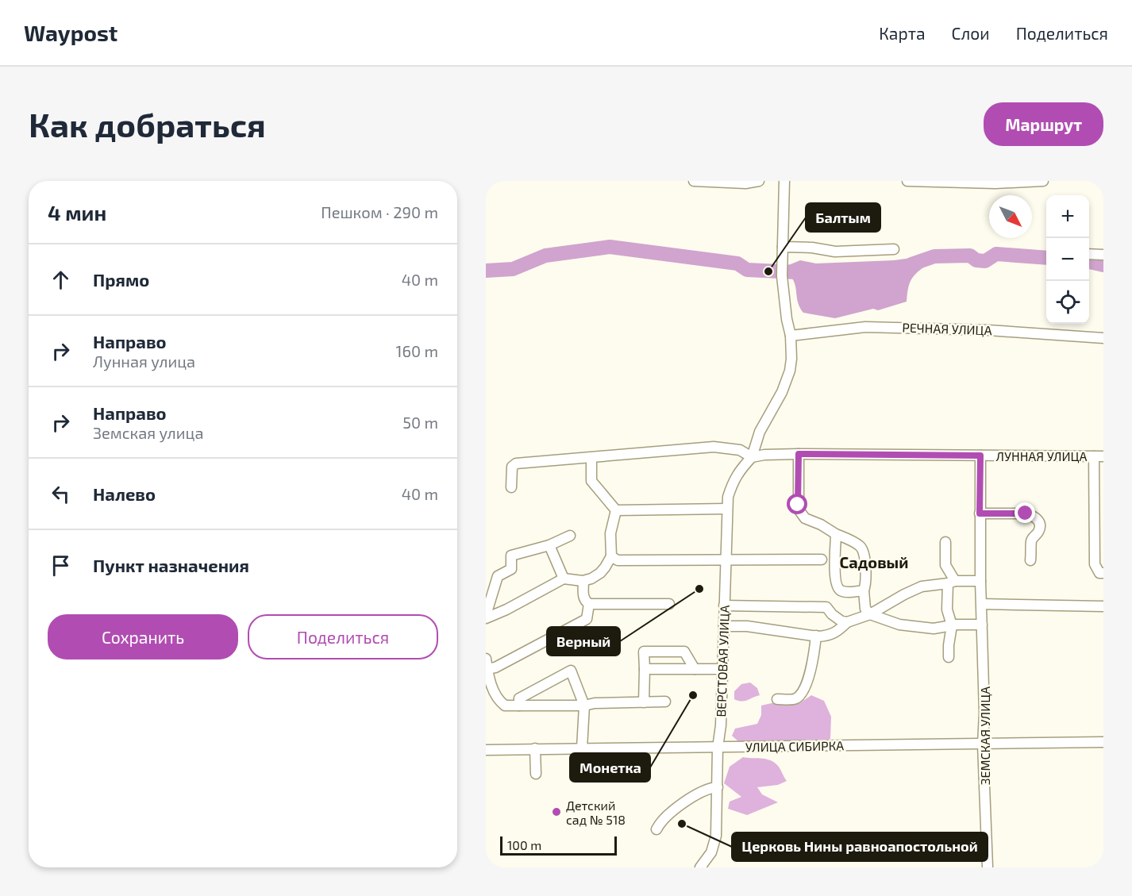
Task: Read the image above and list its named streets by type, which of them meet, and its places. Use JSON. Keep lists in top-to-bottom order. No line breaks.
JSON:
{"streets":{"street":["РЕЧНАЯ УЛИЦА","ЛУННАЯ УЛИЦА","ВЕРСТОВАЯ УЛИЦА","ЗЕМСКАЯ УЛИЦА","УЛИЦА СИБИРКА"]},"crossings":[["ЛУННАЯ УЛИЦА","ВЕРСТОВАЯ УЛИЦА"],["ЛУННАЯ УЛИЦА","ЗЕМСКАЯ УЛИЦА"],["ВЕРСТОВАЯ УЛИЦА","УЛИЦА СИБИРКА"],["ЗЕМСКАЯ УЛИЦА","УЛИЦА СИБИРКА"]],"districts":["Садовый"],"places":["Балтым","Верный","Монетка","Детский сад № 518","Церковь Нины равноапостольной"],"scale_bar":"100 m","north":"bottom right","page":{"header":"Waypost","nav":["Карта","Слои","Поделиться"],"buttons":["Маршрут",["Сохранить","Поделиться"]],"title":"Как добраться","heading":["4 мин","Пешком · 290 m"],"map_buttons":["+","−"],"list":[["Прямо","40 m"],["Направо","Лунная улица","160 m"],["Направо","Земская улица","50 m"],["Налево","40 m"],"Пункт назначения"],"scale":"100 m"}}
